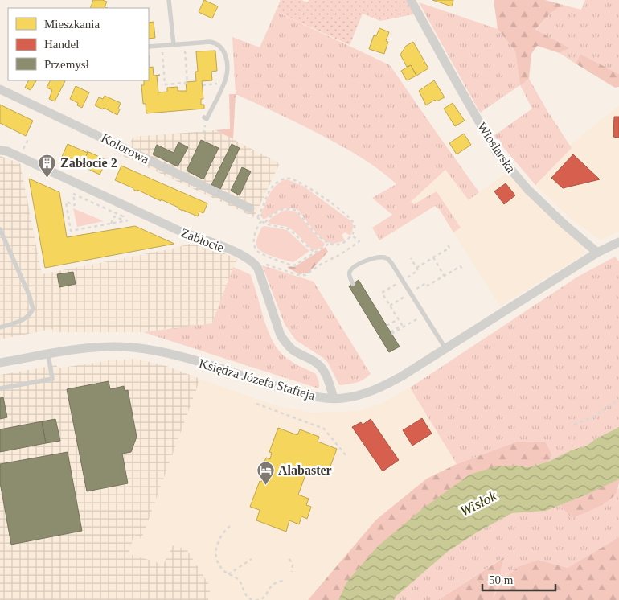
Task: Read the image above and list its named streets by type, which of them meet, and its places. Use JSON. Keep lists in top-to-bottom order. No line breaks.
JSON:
{"streets":{"street":["Wioślarska","Kolorowa","Zabłocie","Księdza Józefa Stafieja"]},"crossings":[["Wioślarska","Księdza Józefa Stafieja"]],"water":["Wisłok"],"places":{"building":["Zabłocie 2"],"hotel":["Alabaster"]},"legend":["Mieszkania","Handel","Przemysł"],"scale_bar":"50 m"}
